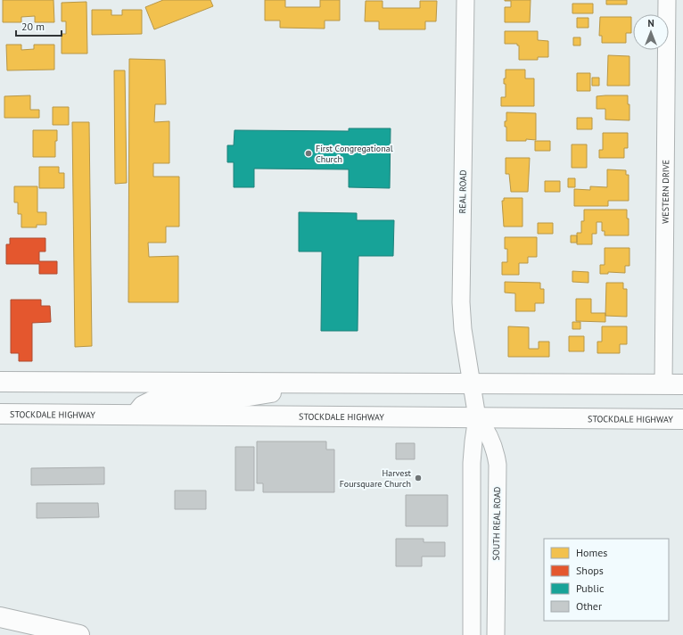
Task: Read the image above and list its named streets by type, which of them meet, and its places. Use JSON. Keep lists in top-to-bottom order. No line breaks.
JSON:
{"streets":{"main road":["STOCKDALE HIGHWAY"],"street":["REAL ROAD","WESTERN DRIVE","SOUTH REAL ROAD"]},"crossings":[["REAL ROAD","SOUTH REAL ROAD"],["STOCKDALE HIGHWAY","SOUTH REAL ROAD"]],"places":["First Congregational Church","Harvest Foursquare Church"],"legend":["Homes","Shops","Public","Other"],"scale_bar":"20 m","north":"top"}
